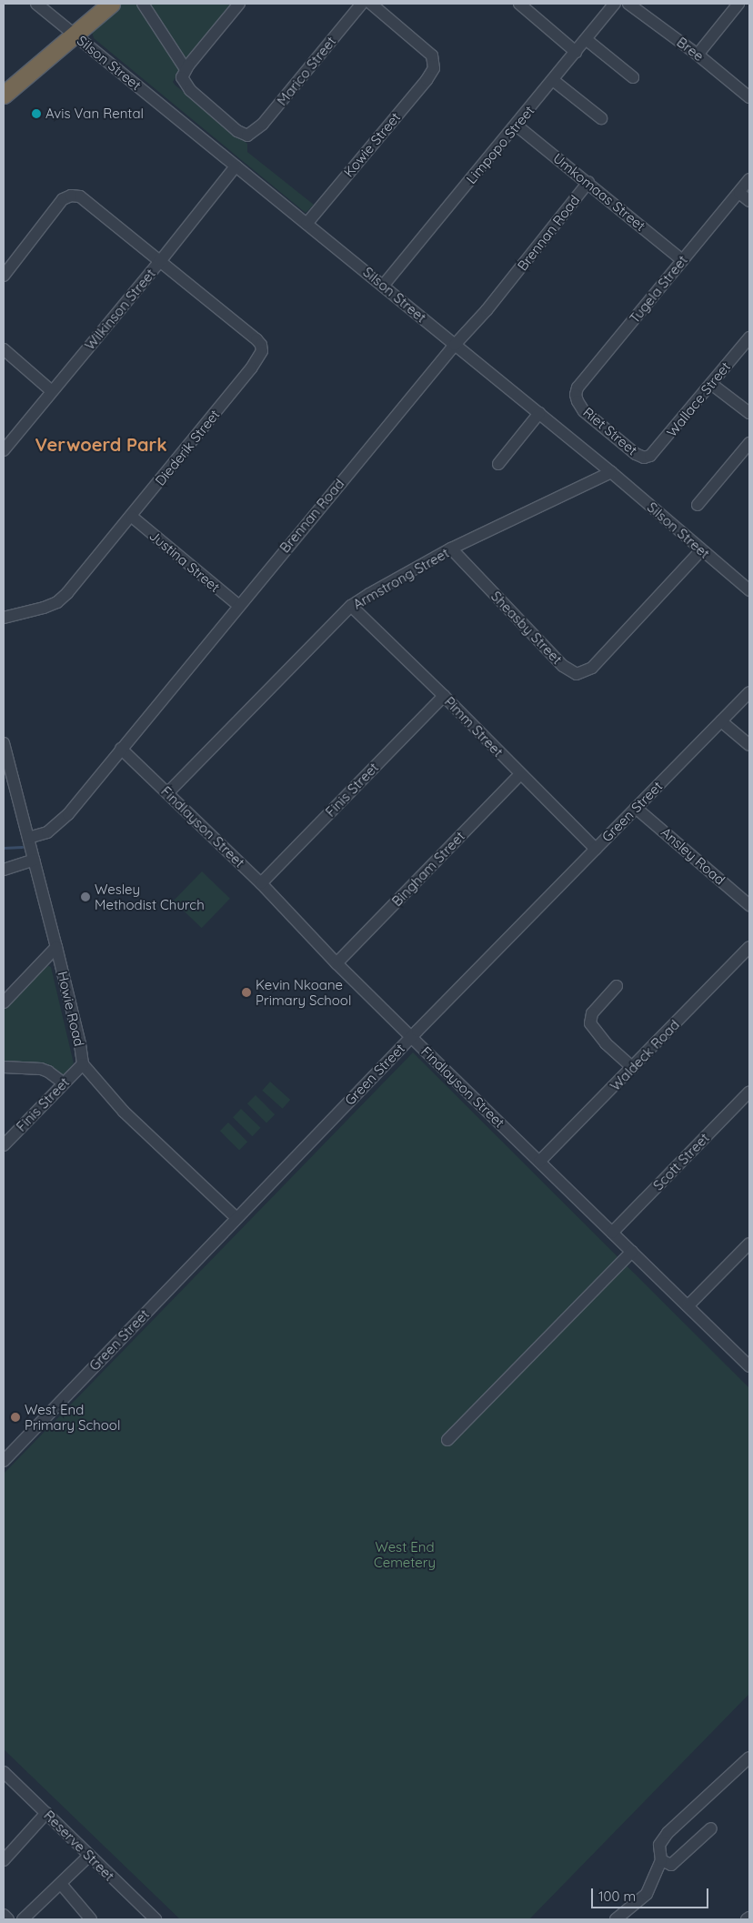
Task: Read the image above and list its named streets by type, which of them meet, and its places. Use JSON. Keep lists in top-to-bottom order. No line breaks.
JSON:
{"streets":{"street":["Bree","Silson Street","Marico Street","Kowie Street","Limpopo Street","Umkomaas Street","Brennan Road","Tugela Street","Wilkinson Street","Wallace Street","Riet Street","Diederik Street","Justina Street","Armstrong Street","Sheasby Street","Pimm Street","Finis Street","Green Street","Findlayson Street","Ansley Road","Bingham Street","Howie Road","Waldeck Road","Scott Street","Reserve Street"]},"crossings":[["Silson Street","Kowie Street"],["Silson Street","Limpopo Street"],["Silson Street","Brennan Road"],["Silson Street","Wilkinson Street"],["Silson Street","Armstrong Street"],["Silson Street","Sheasby Street"],["Limpopo Street","Umkomaas Street"],["Umkomaas Street","Brennan Road"],["Umkomaas Street","Tugela Street"],["Brennan Road","Justina Street"],["Brennan Road","Findlayson Street"],["Brennan Road","Howie Road"],["Tugela Street","Riet Street"],["Wilkinson Street","Diederik Street"],["Wallace Street","Riet Street"],["Diederik Street","Justina Street"],["Armstrong Street","Sheasby Street"],["Armstrong Street","Pimm Street"],["Armstrong Street","Findlayson Street"],["Pimm Street","Finis Street"],["Pimm Street","Green Street"],["Pimm Street","Bingham Street"],["Finis Street","Findlayson Street"],["Finis Street","Howie Road"],["Green Street","Findlayson Street"],["Green Street","Ansley Road"],["Green Street","Howie Road"],["Findlayson Street","Bingham Street"],["Findlayson Street","Waldeck Road"],["Findlayson Street","Scott Street"]],"districts":["Verwoerd Park"],"parks":["West End Cemetery"],"places":["Avis Van Rental","Wesley Methodist Church","Kevin Nkoane Primary School","West End Primary School"],"scale_bar":"100 m"}
